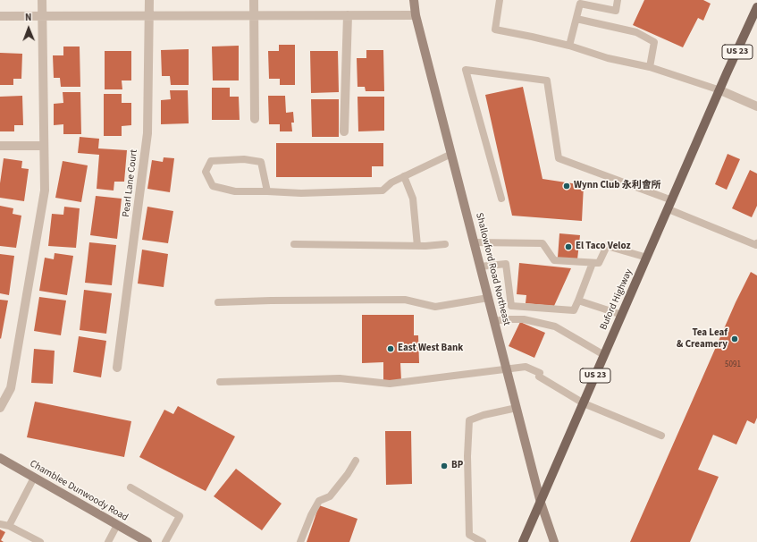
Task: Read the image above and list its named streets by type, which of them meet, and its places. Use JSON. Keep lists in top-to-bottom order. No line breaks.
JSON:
{"streets":{"main road":["US 23","Buford Highway"],"street":["Pearl Lane Court","Shallowford Road Northeast","Chamblee Dunwoody Road"]},"crossings":[["Shallowford Road Northeast","Buford Highway"]],"places":["Wynn Club 永利會所","El Taco Veloz","Tea Leaf & Creamery","East West Bank","BP"],"house_numbers":["5091"],"north":"top"}
